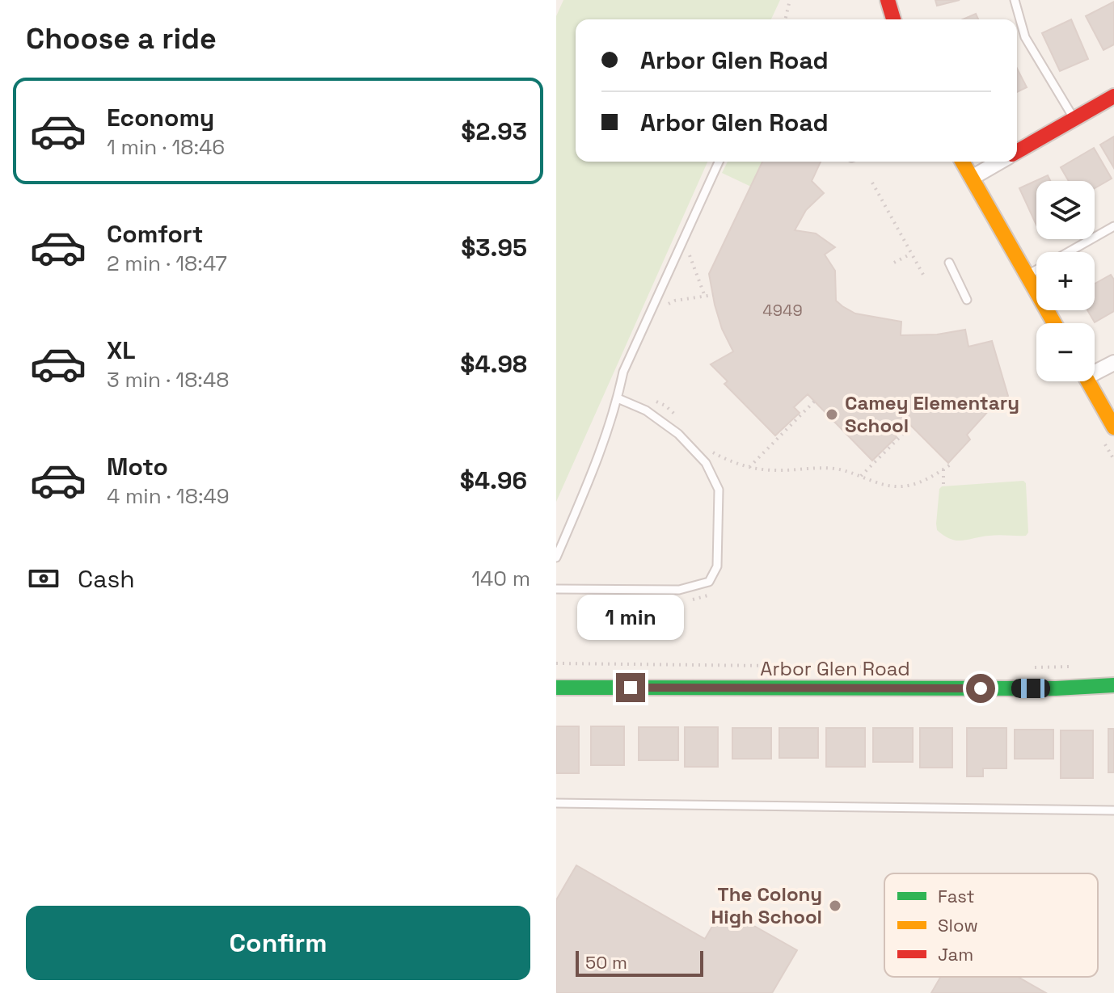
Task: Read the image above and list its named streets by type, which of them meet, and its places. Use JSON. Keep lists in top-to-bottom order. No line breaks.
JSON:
{"streets":{"street":["Arbor Glen Road"]},"places":["Camey Elementary School","The Colony High School"],"house_numbers":["4949"],"legend":["Fast","Slow","Jam"],"scale_bar":"50 m","page":{"heading":"Choose a ride","banner":["Arbor Glen Road","Arbor Glen Road"],"list":[{"name":"Economy","note":"1 min · 18:46","value":"$2.93"},{"name":"Comfort","note":"2 min · 18:47","value":"$3.95"},{"name":"XL","note":"3 min · 18:48","value":"$4.98"},{"name":"Moto","note":"4 min · 18:49","value":"$4.96"}],"map_buttons":["+","−"],"pay":["Cash","140 m"],"bubble":"1 min","buttons":"Confirm","scale":"50 m"}}
